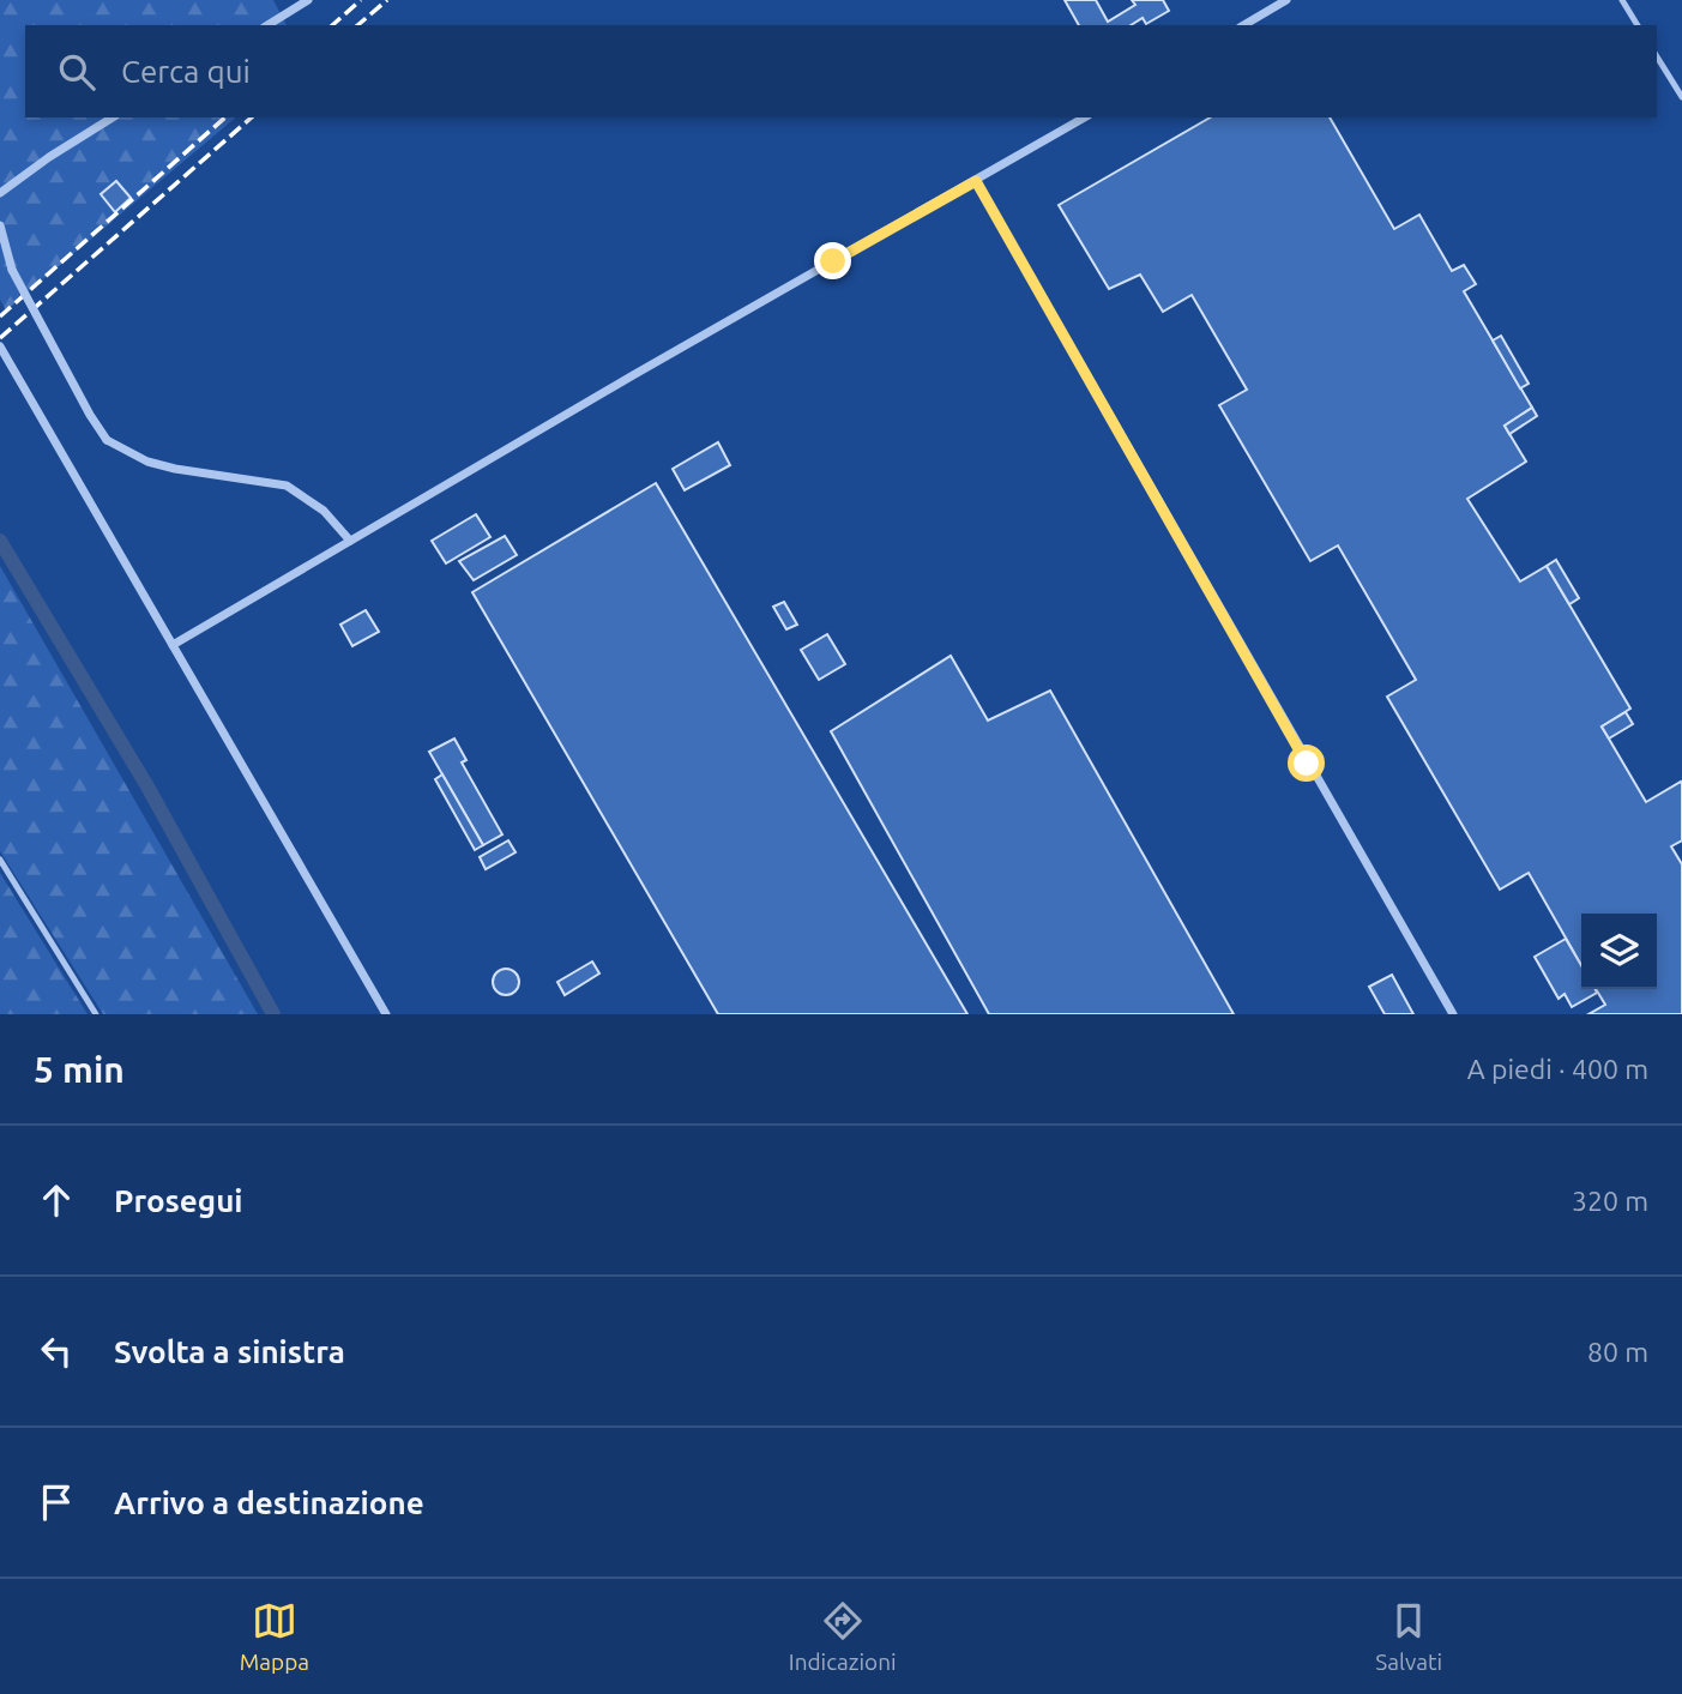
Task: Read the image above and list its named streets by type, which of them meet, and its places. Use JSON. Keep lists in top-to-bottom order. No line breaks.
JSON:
{"page":{"search":"Cerca qui","heading":["5 min","A piedi · 400 m"],"list":[["Prosegui","320 m"],["Svolta a sinistra","80 m"],"Arrivo a destinazione"],"nav":["Mappa","Indicazioni","Salvati"]}}
